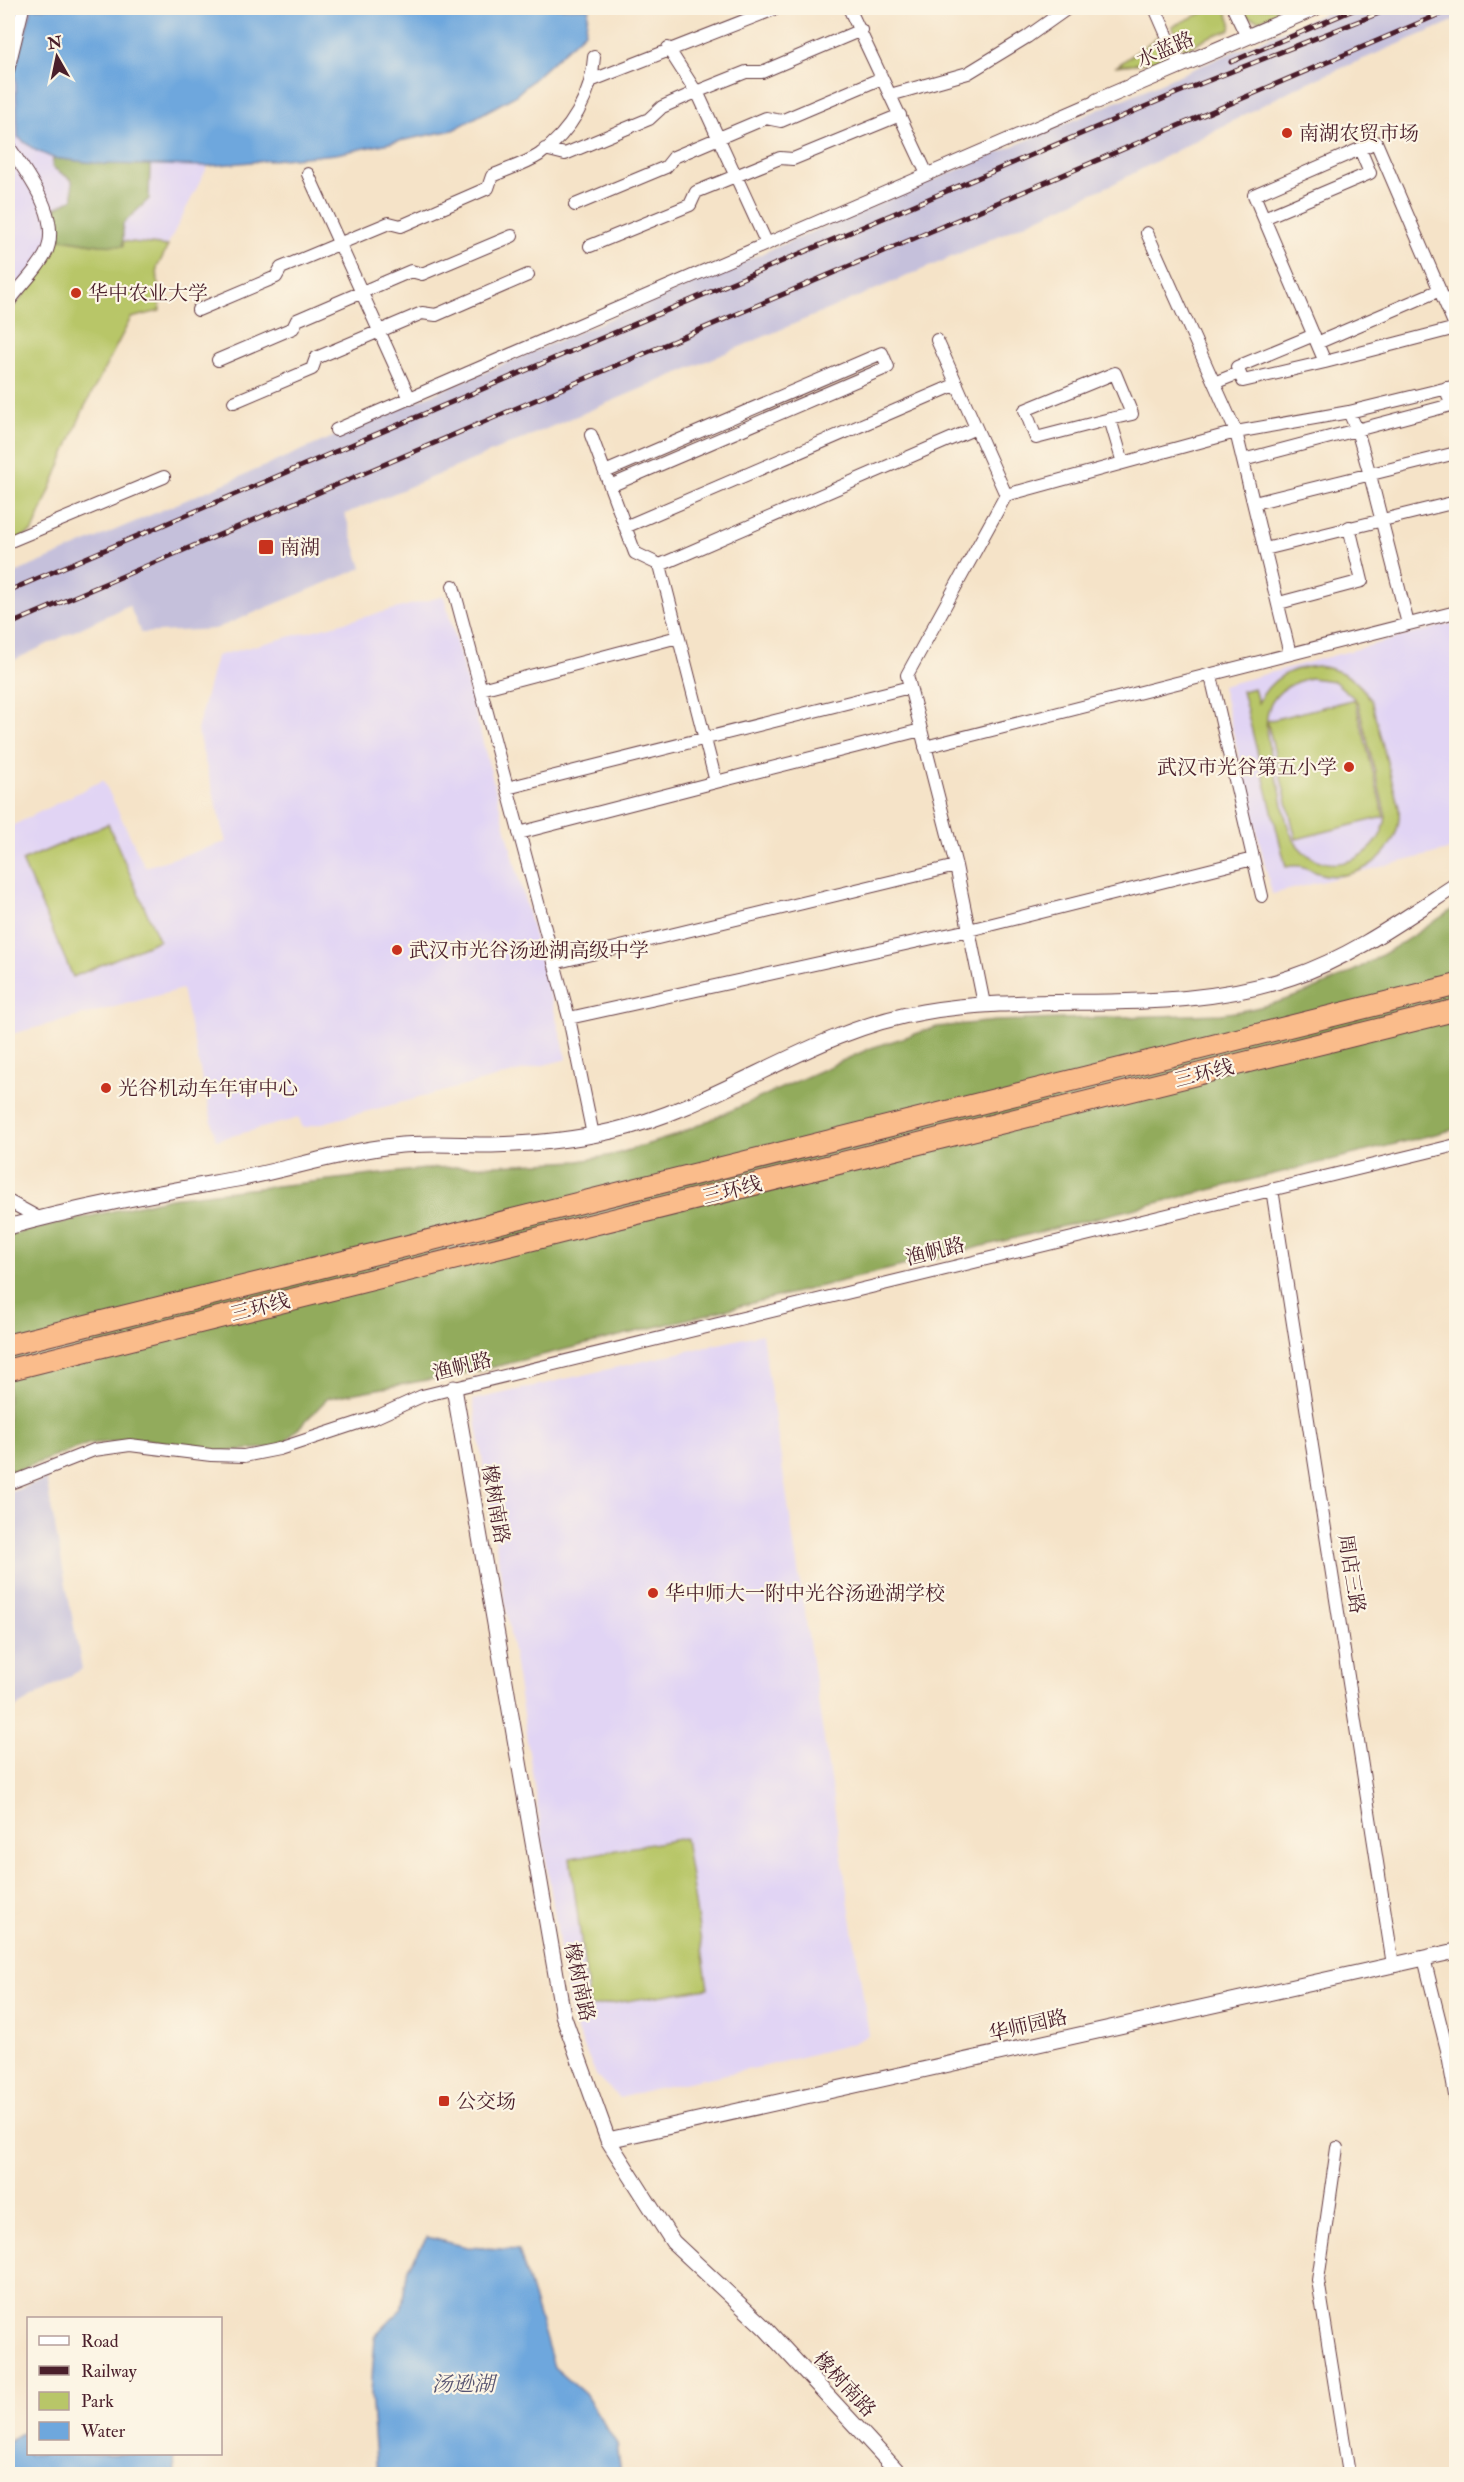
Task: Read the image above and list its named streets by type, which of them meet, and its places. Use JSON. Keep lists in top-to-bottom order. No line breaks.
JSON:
{"streets":{"highway":["三环线"],"street":["水蓝路","渔帆路","橡树南路","周店三路","华师园路"]},"crossings":[["渔帆路","橡树南路"],["渔帆路","周店三路"],["橡树南路","华师园路"],["周店三路","华师园路"]],"water":["汤逊湖"],"places":{"other":["南湖农贸市场","华中农业大学","武汉市光谷第五小学","武汉市光谷汤逊湖高级中学","光谷机动车年审中心","华中师大一附中光谷汤逊湖学校"],"transit":["南湖","公交场"]},"legend":["Road","Railway","Park","Water"],"north":"top"}
